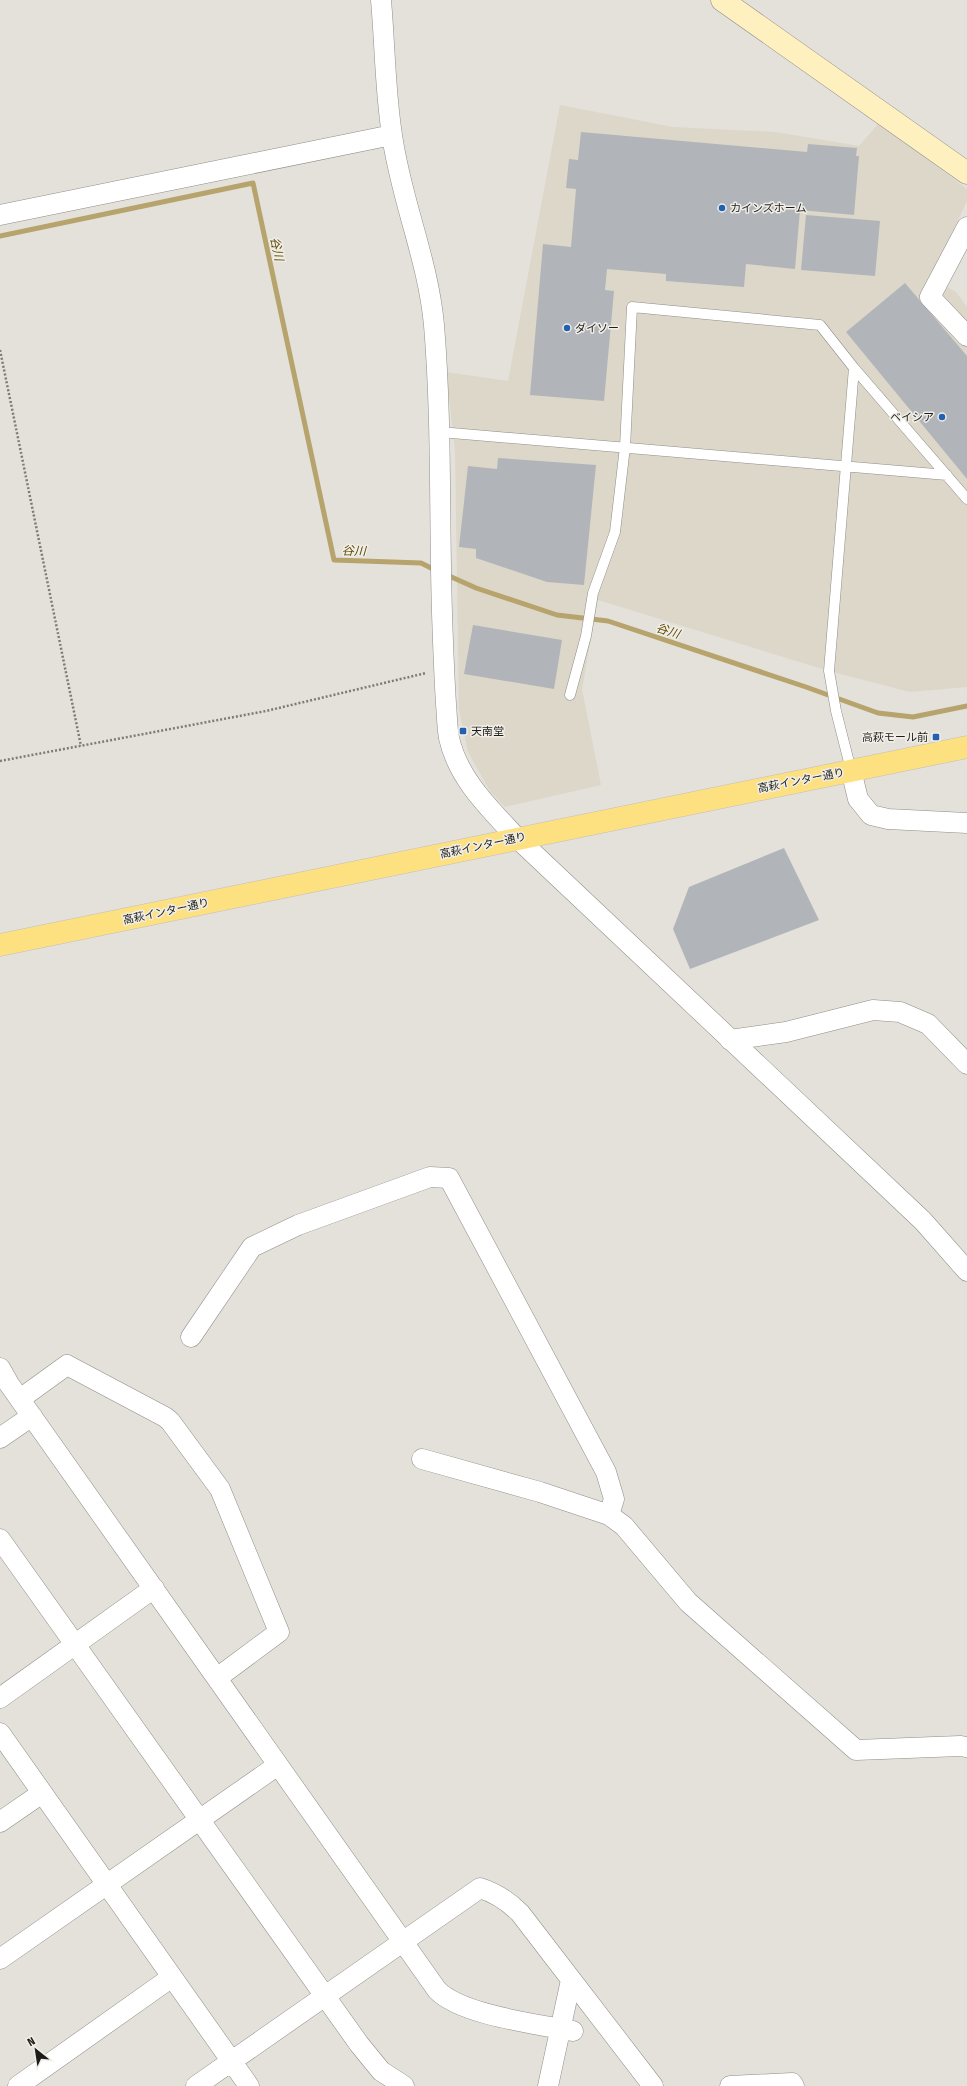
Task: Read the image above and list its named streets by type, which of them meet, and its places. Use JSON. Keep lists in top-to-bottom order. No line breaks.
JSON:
{"streets":{"main road":["高萩インター通り"]},"water":["谷川"],"places":{"other":["カインズホーム","ダイソー","ベイシア"],"transit":["天南堂","高萩モール前"]},"north":"top left"}
